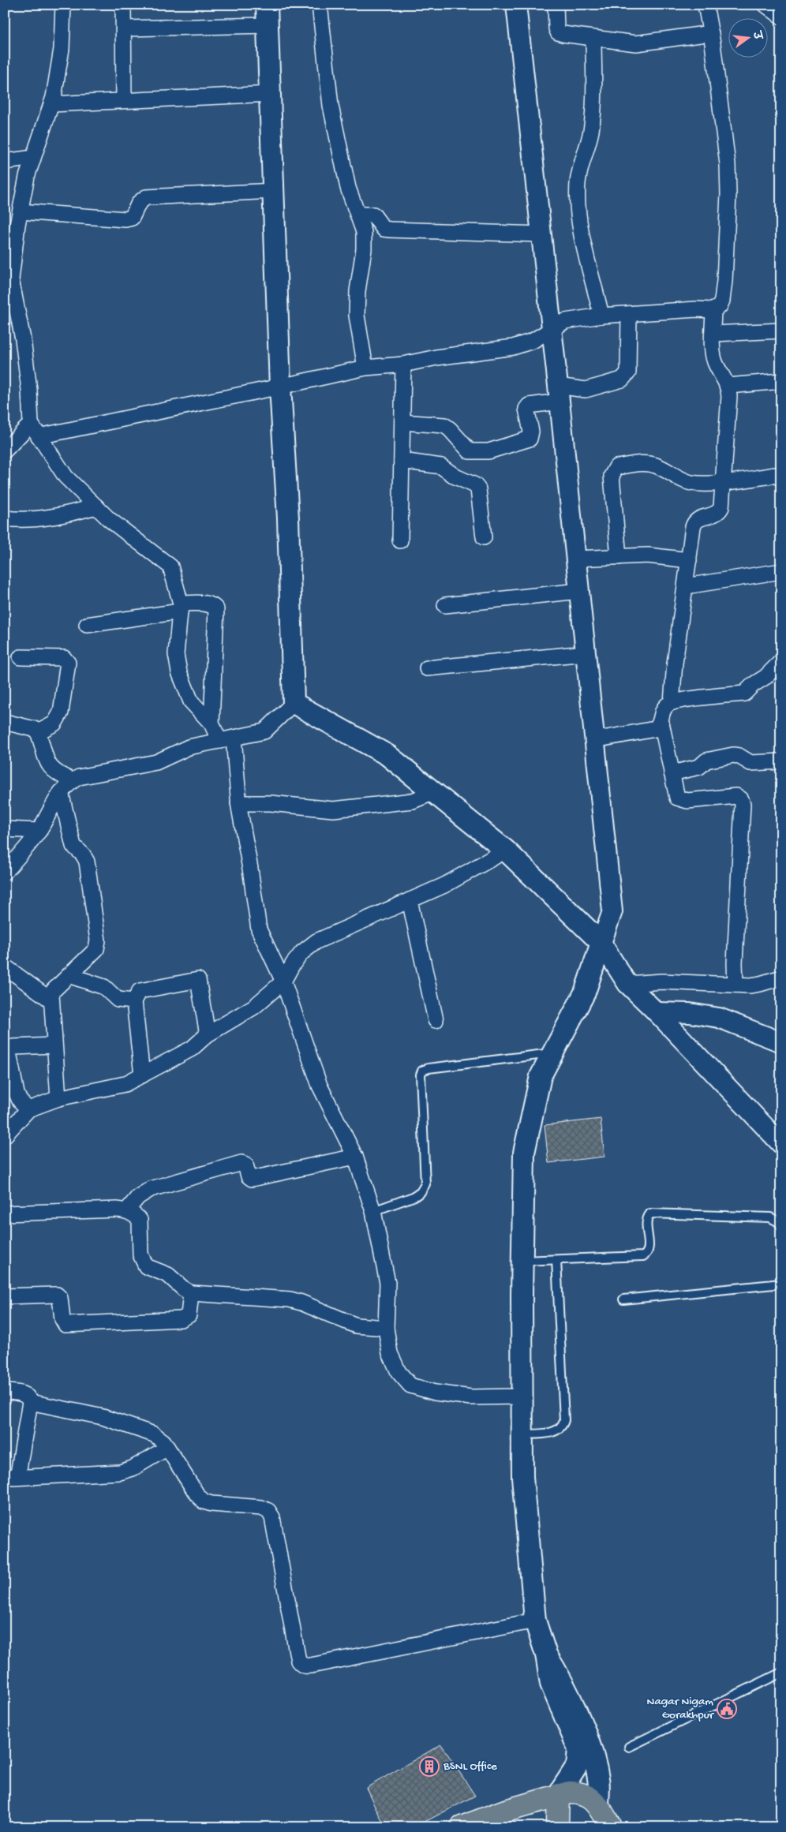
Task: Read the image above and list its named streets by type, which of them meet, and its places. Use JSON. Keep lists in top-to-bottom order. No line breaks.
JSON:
{"places":{"public building":["Nagar Nigam Gorakhpur"],"building":["BSNL Office"]},"north":"right"}
